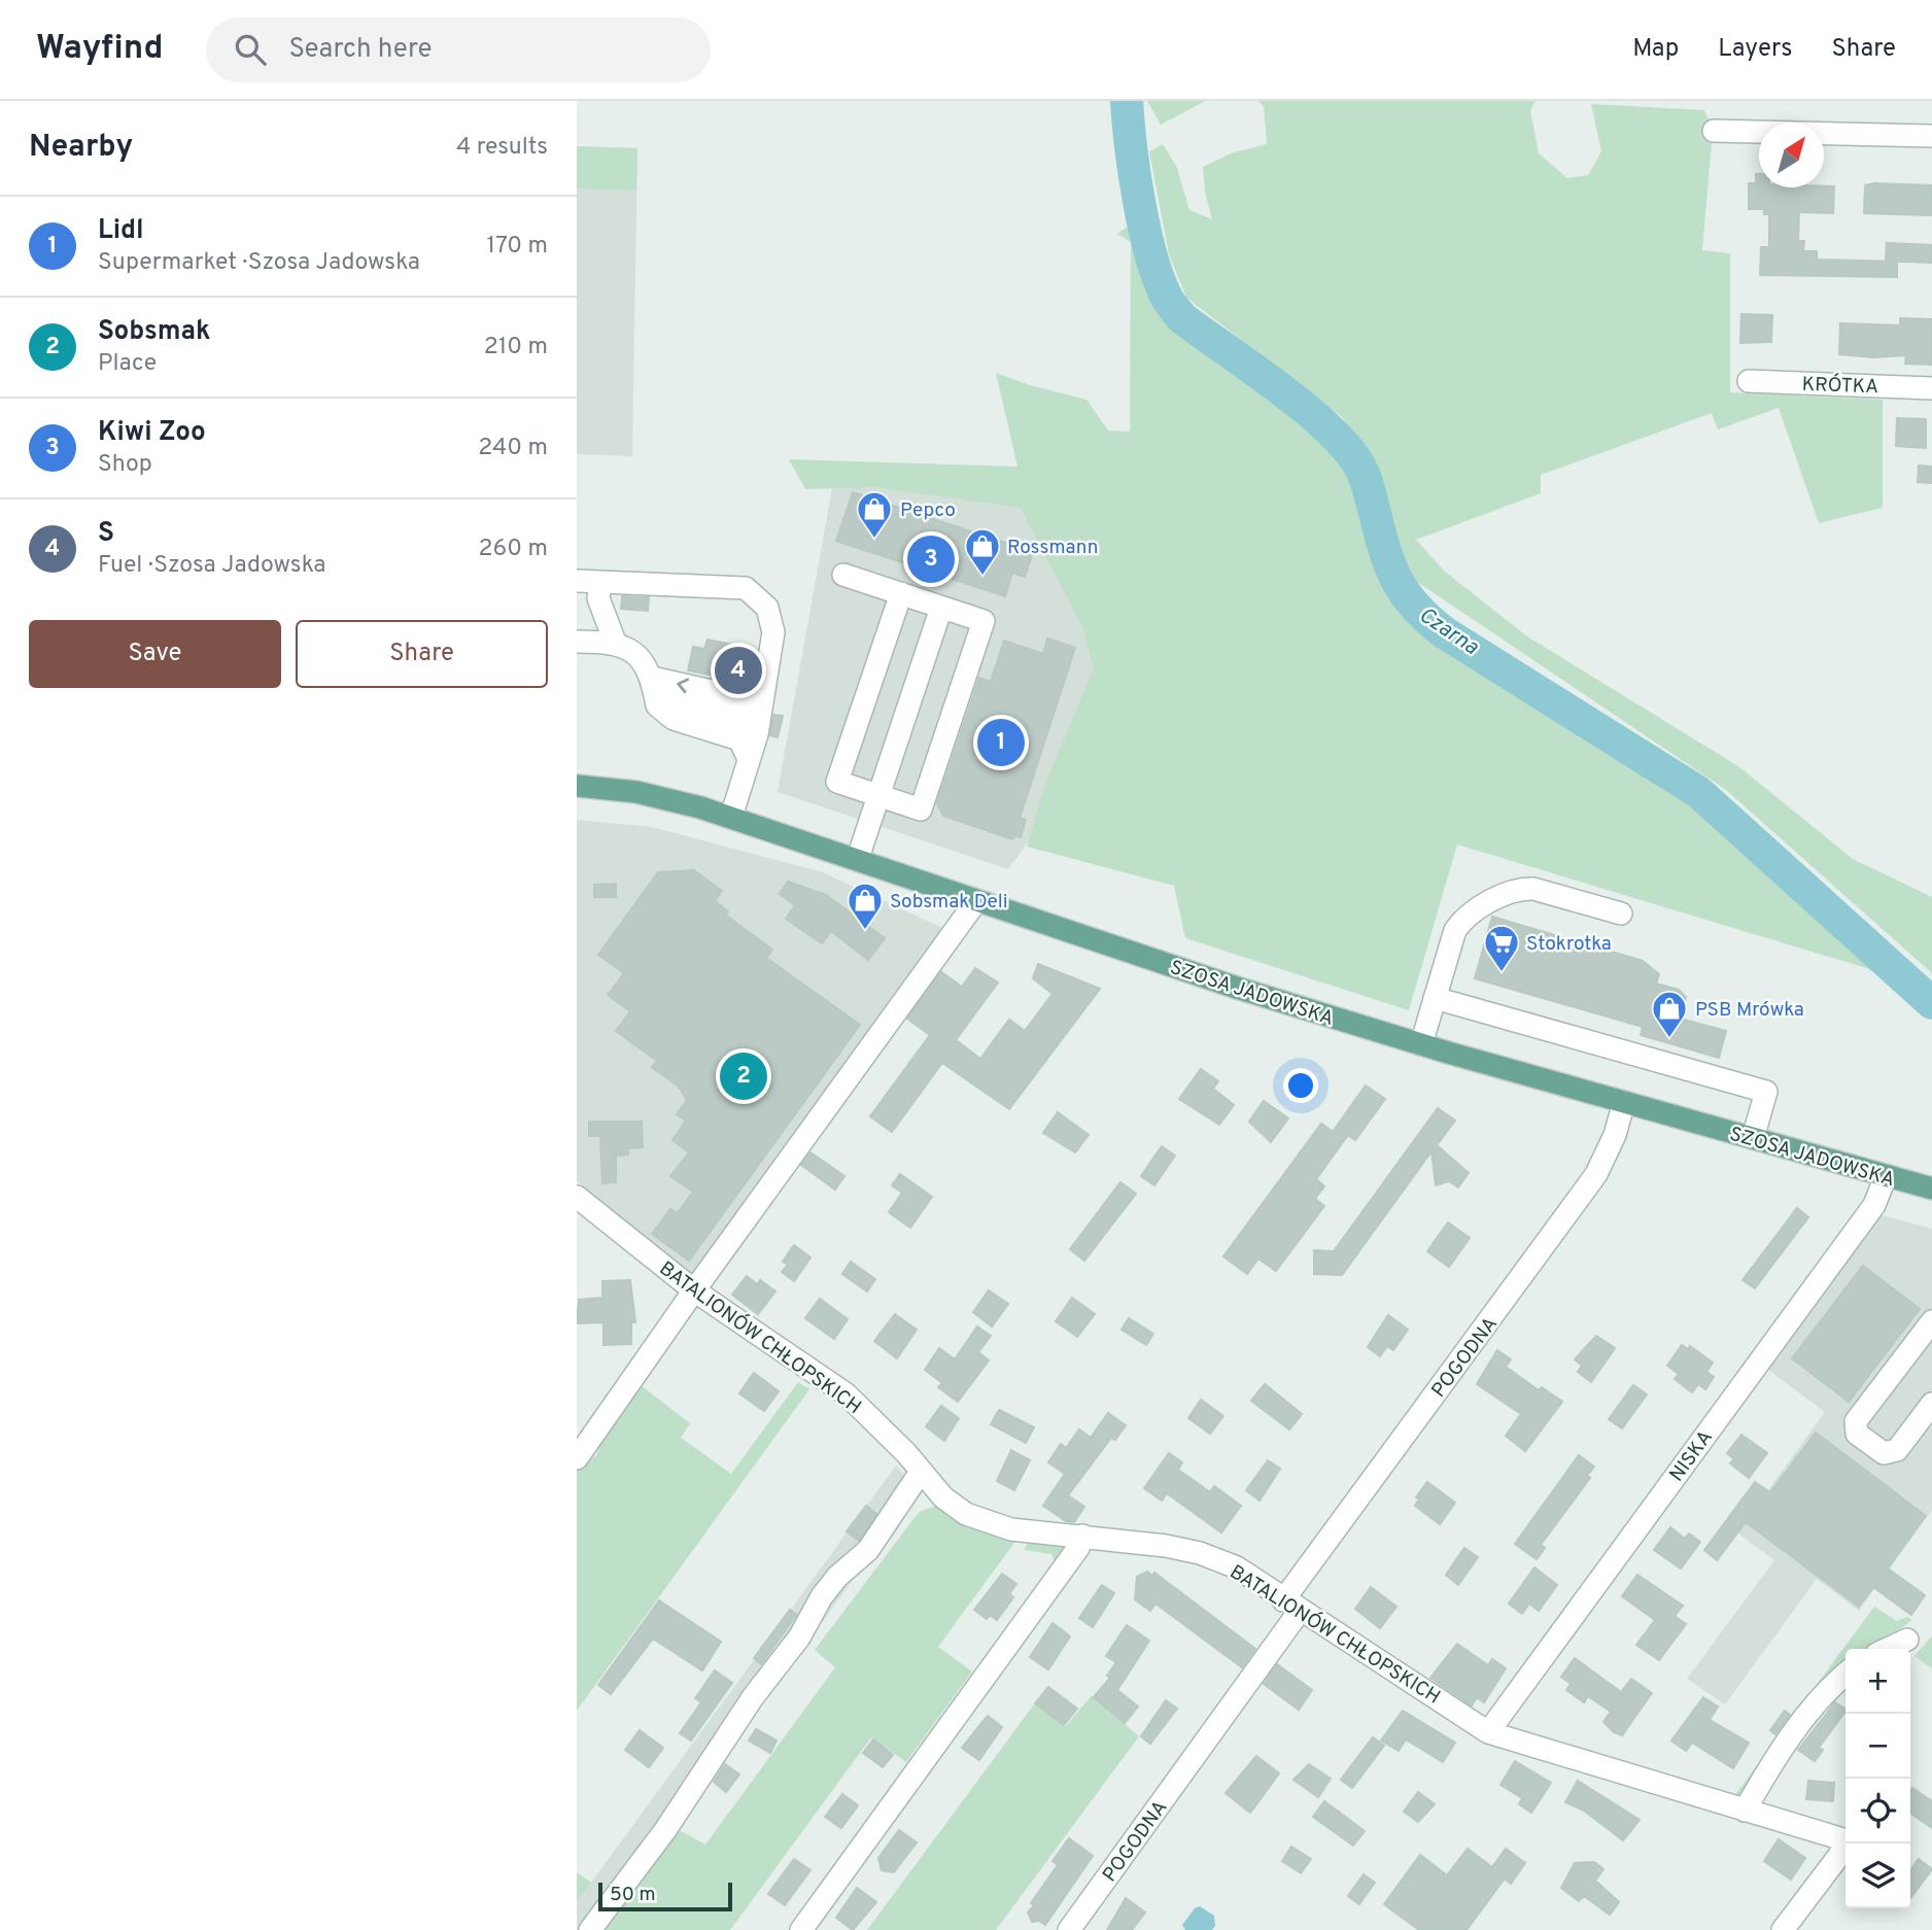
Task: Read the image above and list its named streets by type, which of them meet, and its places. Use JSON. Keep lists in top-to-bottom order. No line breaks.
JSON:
{"streets":{"main road":["SZOSA JADOWSKA"],"street":["KRÓTKA","BATALIONÓW CHŁOPSKICH","POGODNA","NISKA"]},"crossings":[["SZOSA JADOWSKA","POGODNA"],["SZOSA JADOWSKA","NISKA"],["BATALIONÓW CHŁOPSKICH","POGODNA"],["BATALIONÓW CHŁOPSKICH","NISKA"]],"water":["Czarna"],"places":{"shop":["Pepco","Rossmann","Sobsmak Deli","PSB Mrówka"],"supermarket":["Stokrotka"]},"scale_bar":"50 m","north":"top right","page":{"header":"Wayfind","search":"Search here","nav":["Map","Layers","Share"],"heading":["Nearby","4 results"],"list":[{"mark":"1","name":"Lidl","note":"Supermarket · Szosa Jadowska","value":"170 m"},{"mark":"2","name":"Sobsmak","note":"Place","value":"210 m"},{"mark":"3","name":"Kiwi Zoo","note":"Shop","value":"240 m"},{"mark":"4","name":"S","note":"Fuel · Szosa Jadowska","value":"260 m"}],"pins":["3","4","1","2"],"buttons":["Save","Share"],"map_buttons":["+","−"],"scale":"50 m"}}
